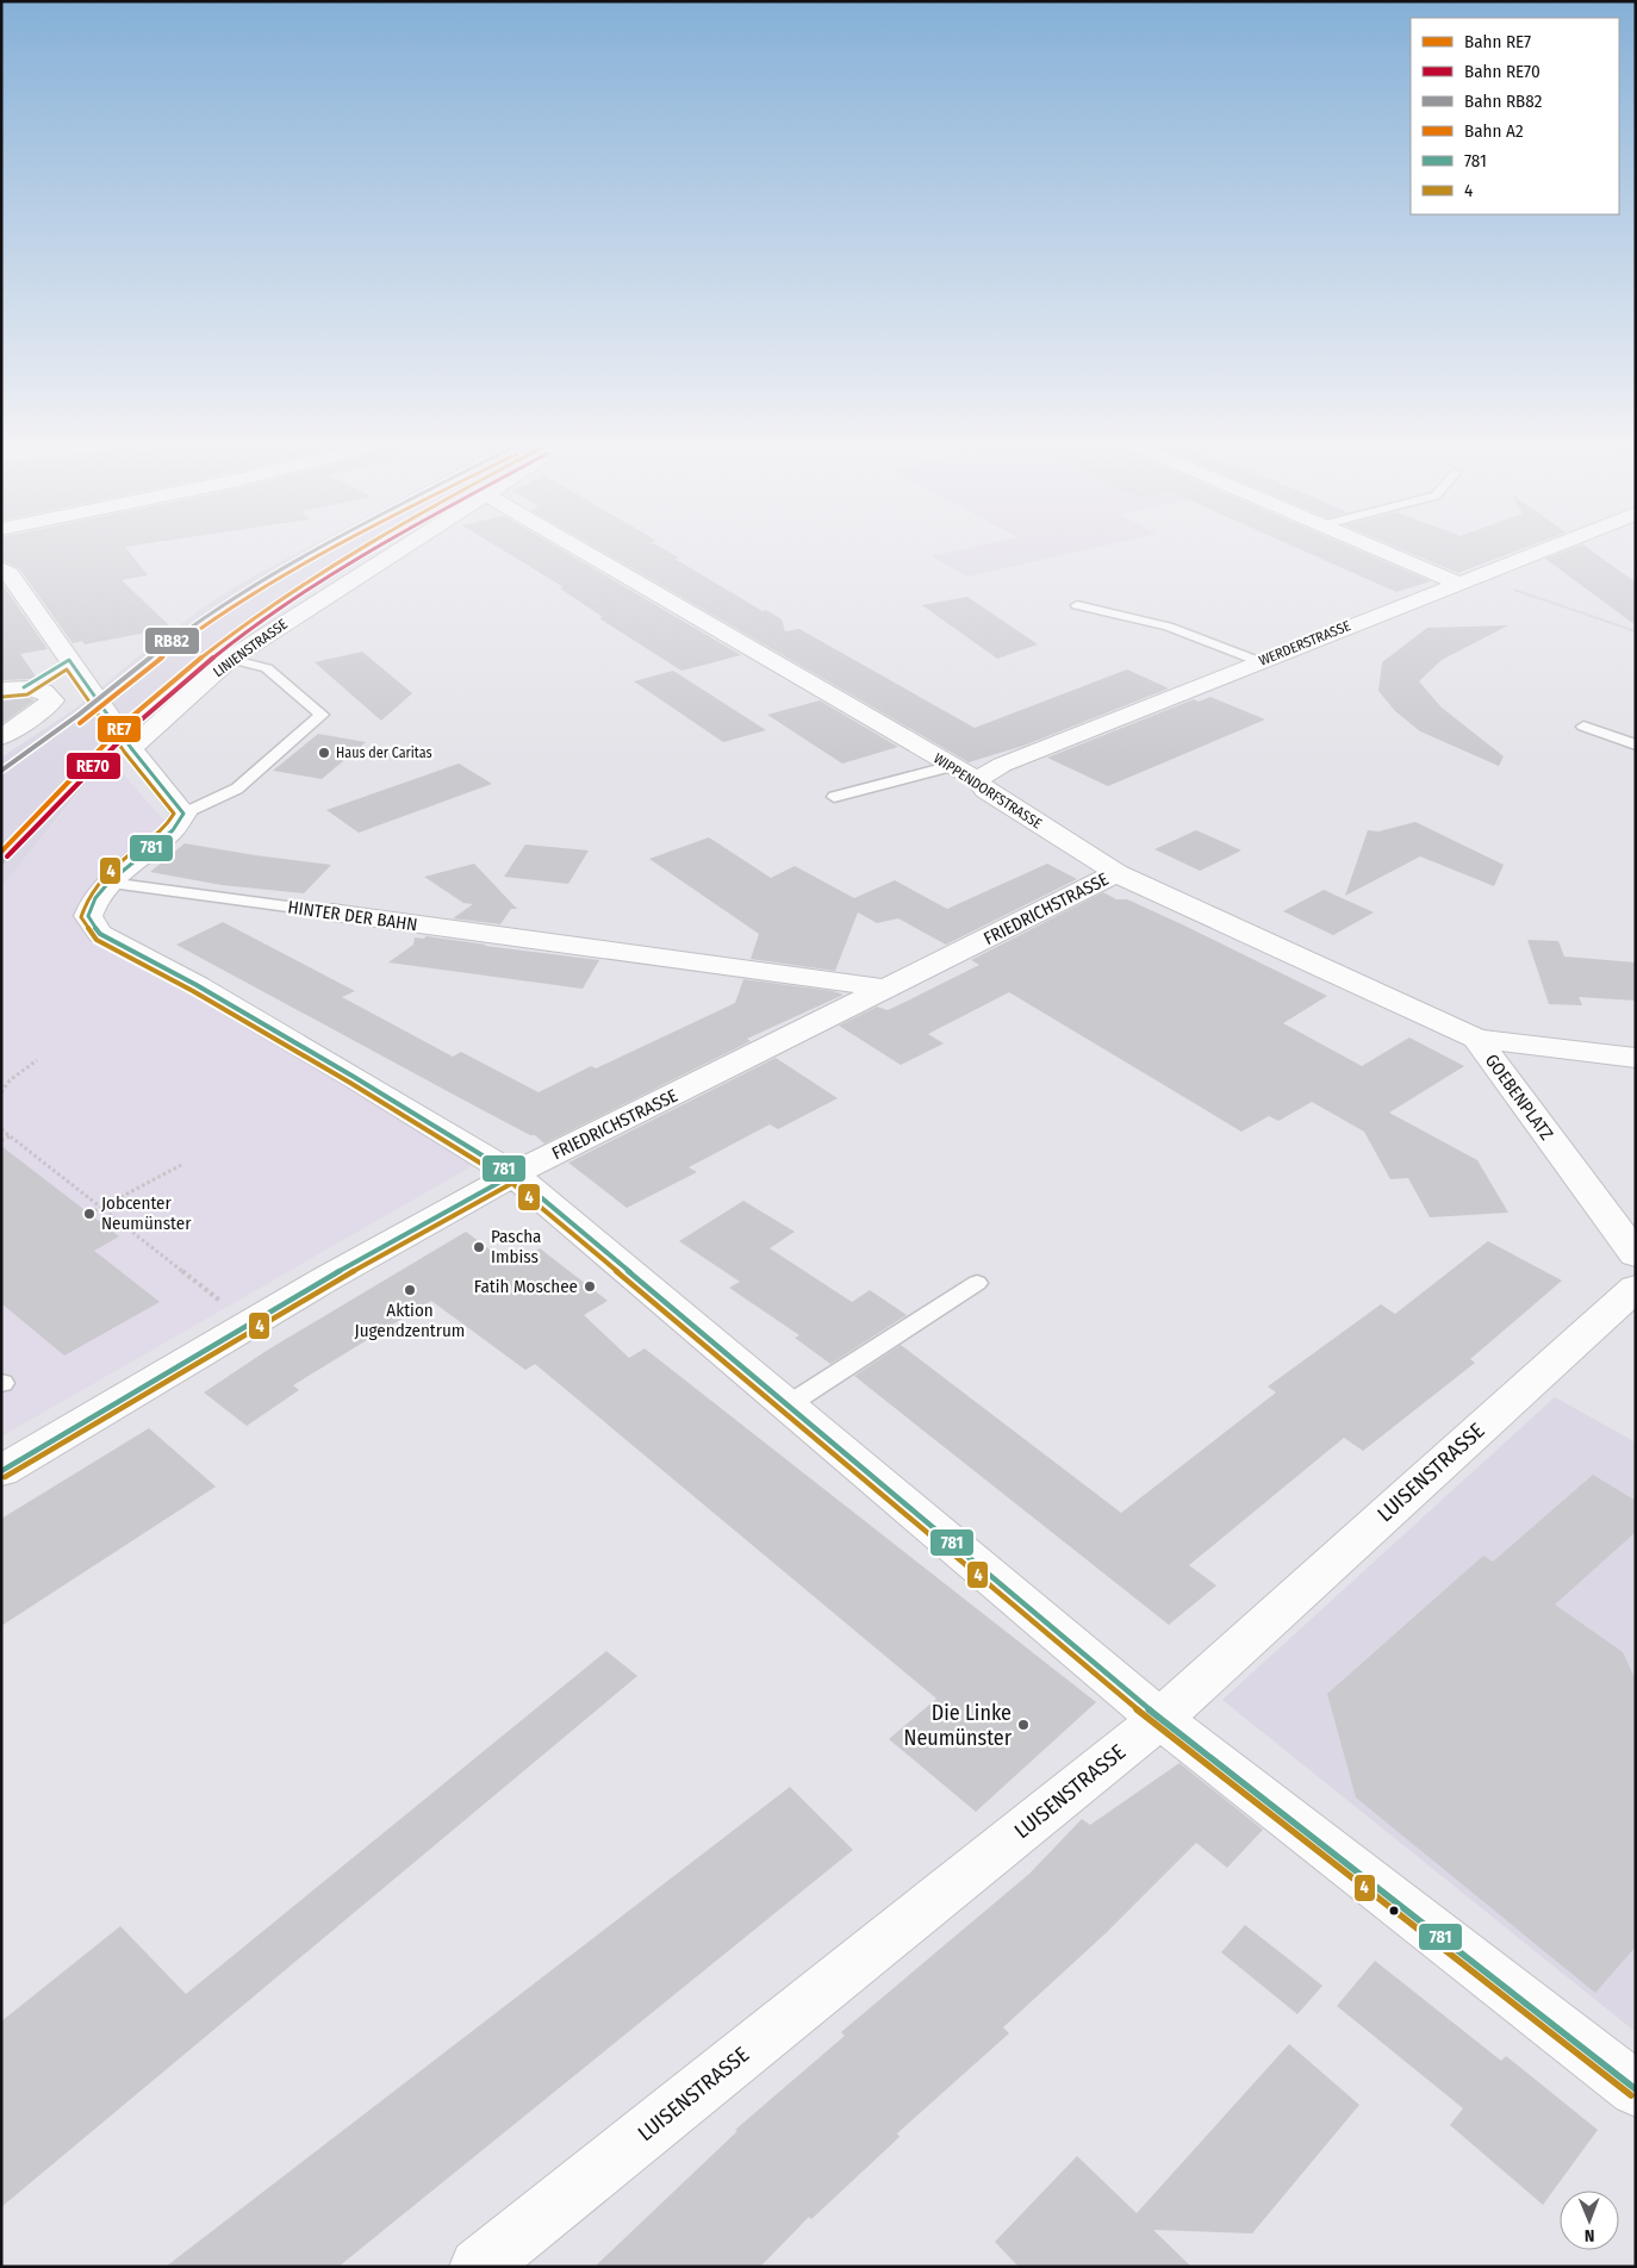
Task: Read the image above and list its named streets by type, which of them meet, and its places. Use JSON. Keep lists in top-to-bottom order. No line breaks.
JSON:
{"streets":{"street":["WERDERSTRASSE","LINIENSTRASSE","WIPPENDORFSTRASSE","FRIEDRICHSTRASSE","HINTER DER BAHN","GOEBENPLATZ","LUISENSTRASSE"]},"crossings":[["WERDERSTRASSE","WIPPENDORFSTRASSE"],["WIPPENDORFSTRASSE","FRIEDRICHSTRASSE"],["WIPPENDORFSTRASSE","GOEBENPLATZ"],["FRIEDRICHSTRASSE","HINTER DER BAHN"]],"places":["Haus der Caritas","Jobcenter Neumünster","Pascha Imbiss","Fatih Moschee","Aktion Jugendzentrum","Die Linke Neumünster"],"lines":["rail line RE7","rail line RE70","rail line RB82","rail line A2","transit line 781","transit line 4"],"legend":["Bahn RE7","Bahn RE70","Bahn RB82","Bahn A2","781","4"],"north":"bottom"}
